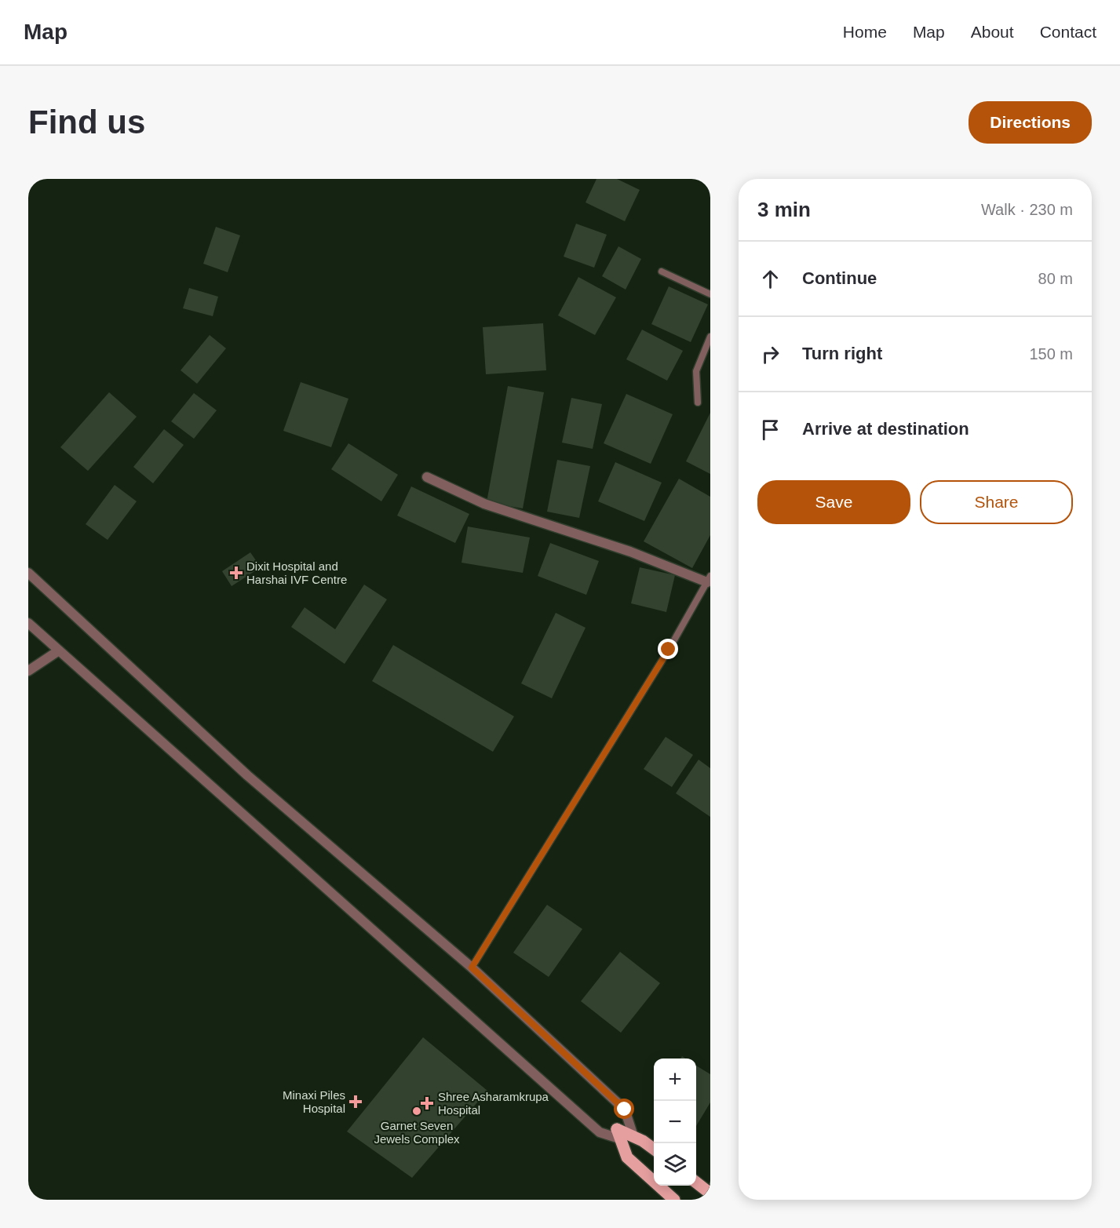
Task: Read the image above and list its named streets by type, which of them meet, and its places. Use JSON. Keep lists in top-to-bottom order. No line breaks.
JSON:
{"places":{"health":["Dixit Hospital and Harshai IVF Centre","Minaxi Piles Hospital","Shree Asharamkrupa Hospital"],"other":["Garnet Seven Jewels Complex"]},"page":{"header":"Map","nav":["Home","Map","About","Contact"],"buttons":["Directions",["Save","Share"]],"title":"Find us","heading":["3 min","Walk · 230 m"],"list":[["Continue","80 m"],["Turn right","150 m"],"Arrive at destination"],"map_buttons":["+","−"]}}
